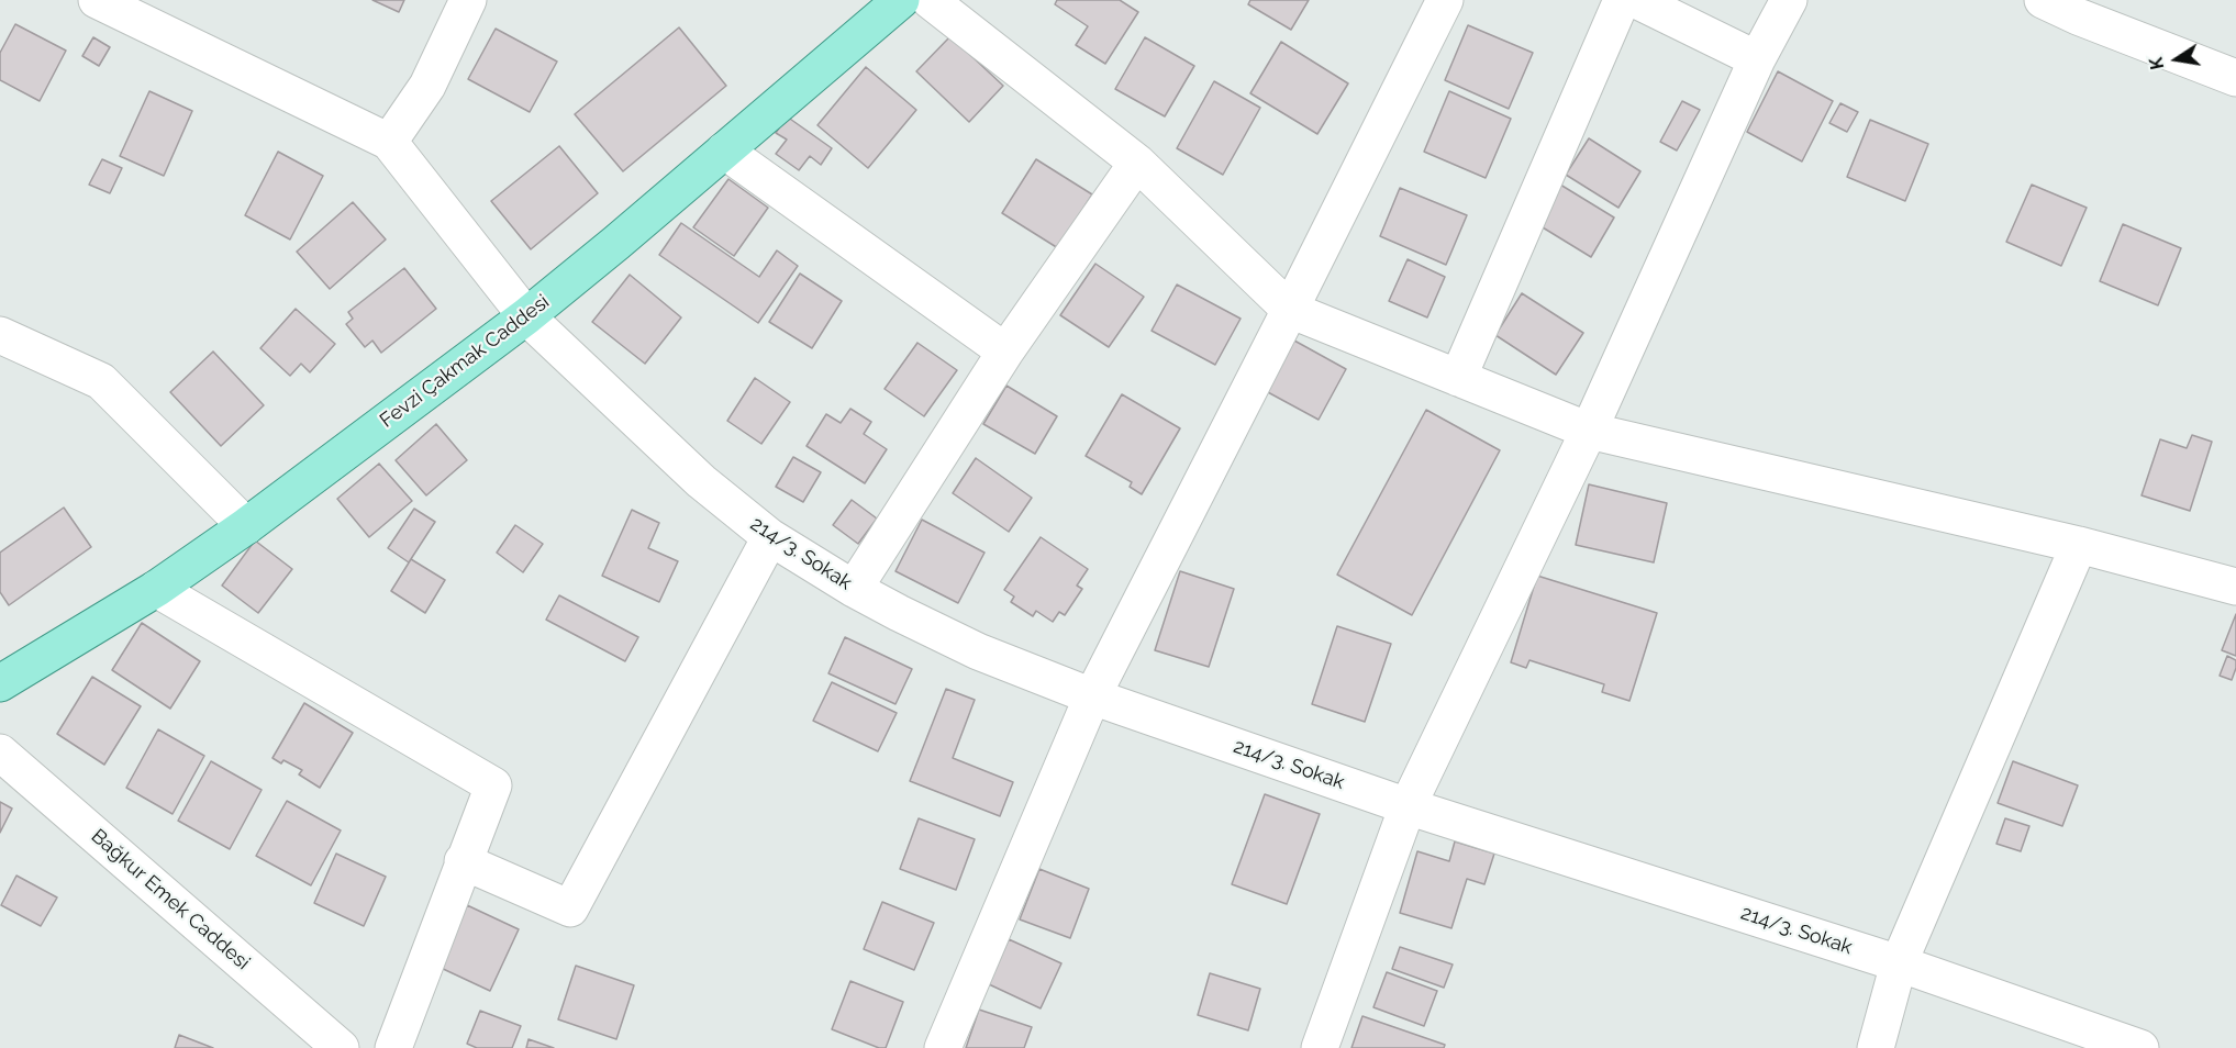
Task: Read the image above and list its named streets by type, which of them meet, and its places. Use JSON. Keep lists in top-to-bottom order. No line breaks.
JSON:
{"streets":{"main road":["Fevzi Çakmak Caddesi"],"street":["214/3. Sokak","Bağkur Emek Caddesi"]},"crossings":[["Fevzi Çakmak Caddesi","214/3. Sokak"]],"north":"left"}
